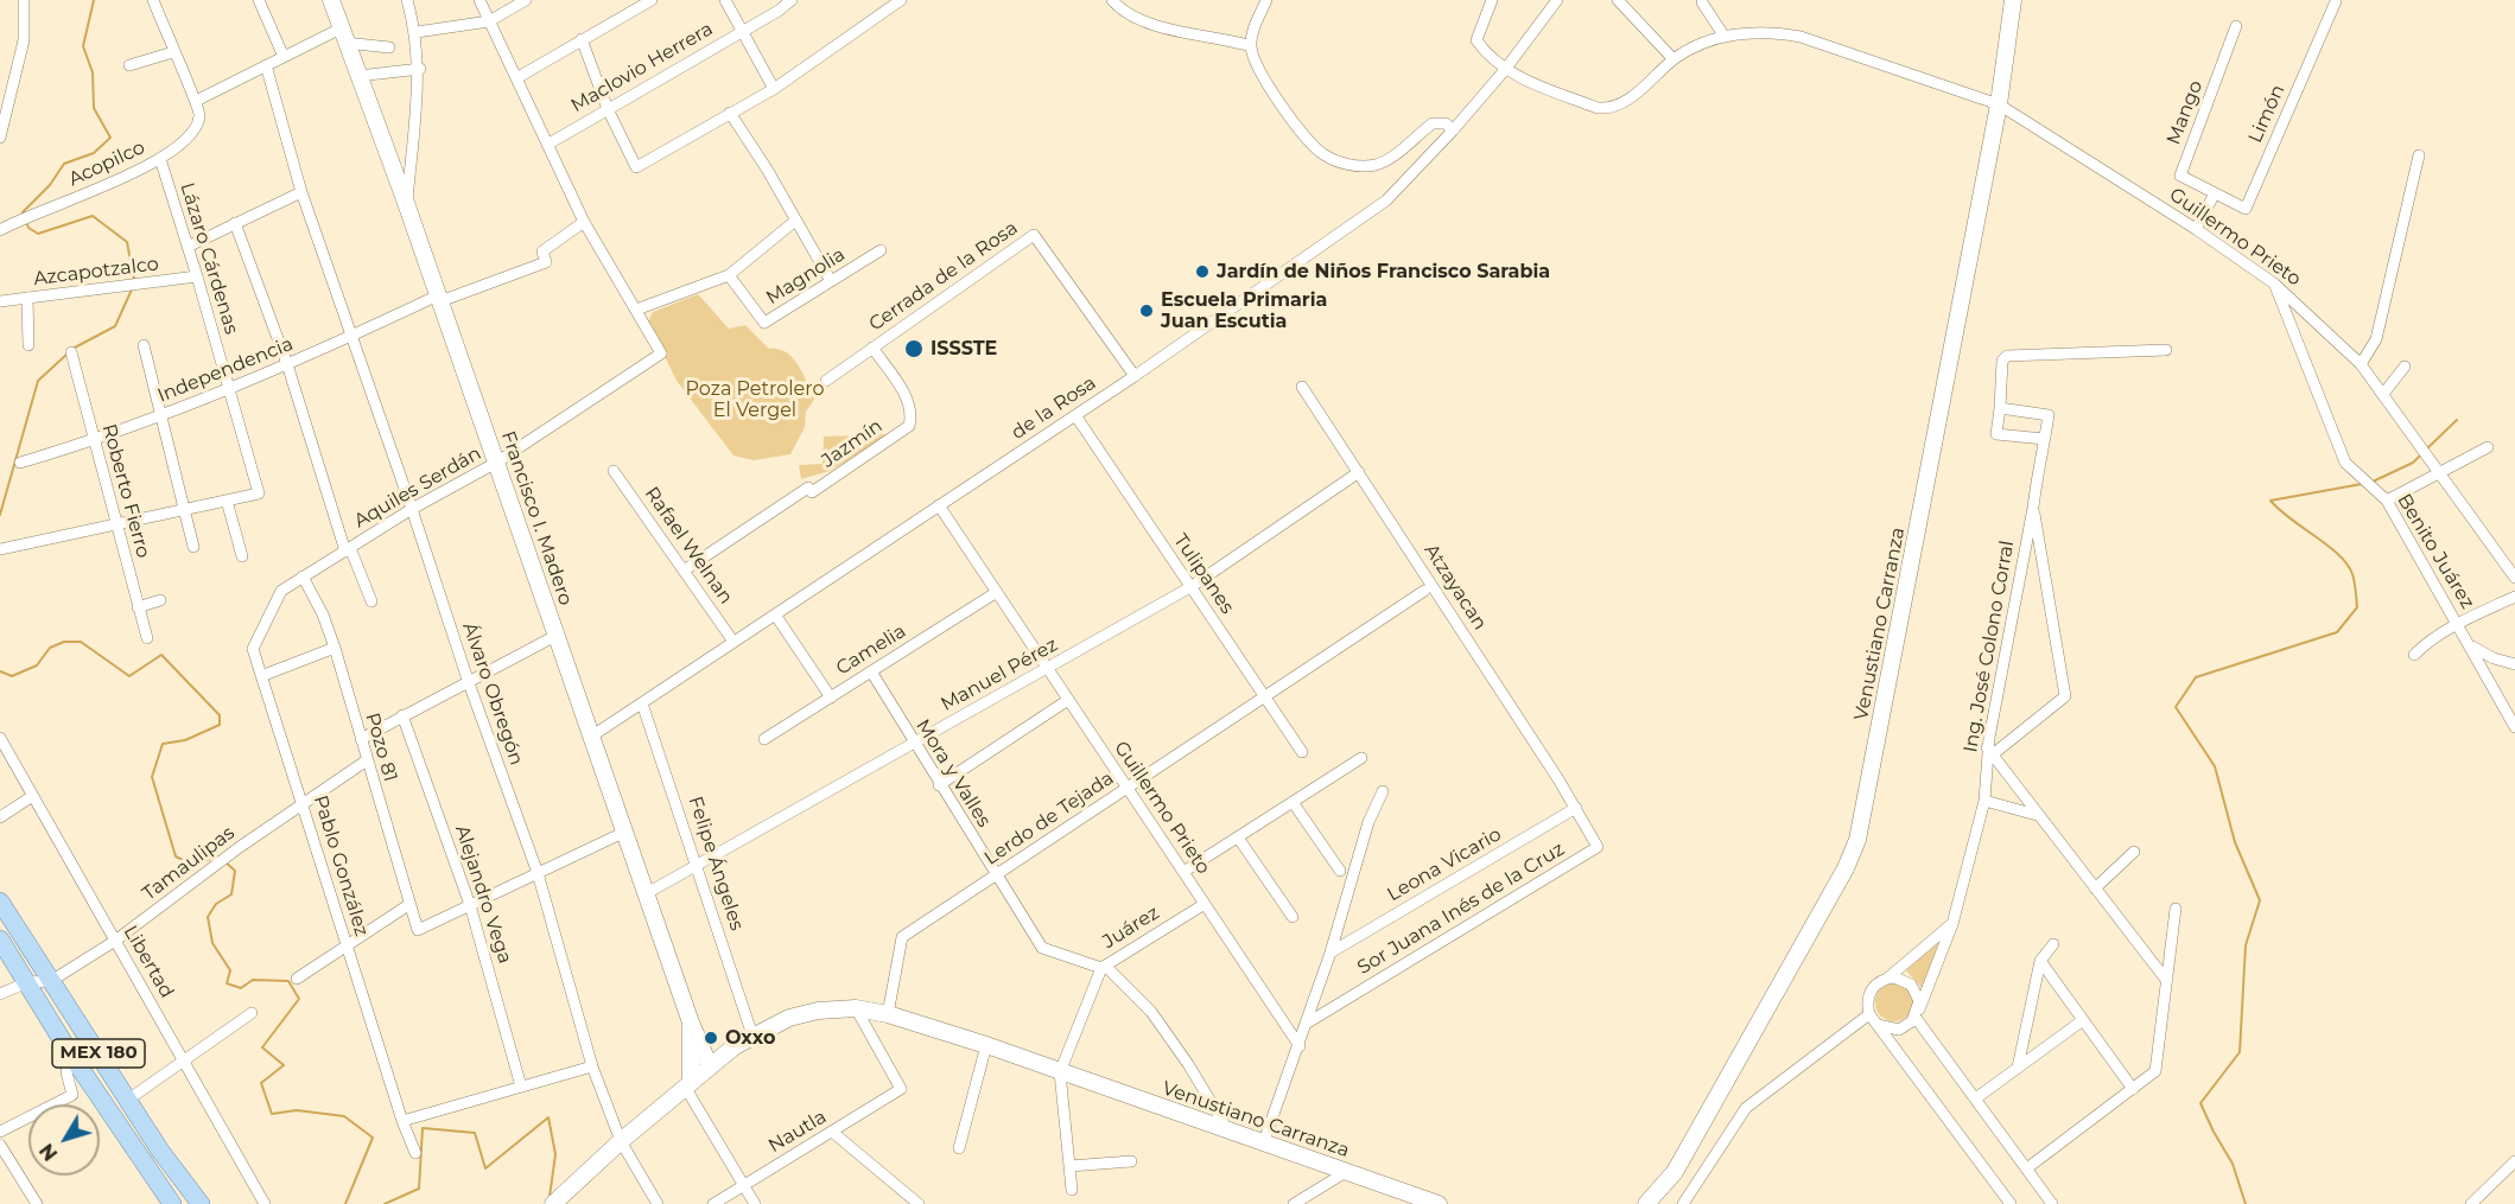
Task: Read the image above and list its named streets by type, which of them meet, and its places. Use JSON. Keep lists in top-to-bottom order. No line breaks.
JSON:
{"streets":{"main road":["Francisco I. Madero","Venustiano Carranza","MEX 180"],"street":["Maclovio Herrera","Mango","Limón","Acopilco","Guillermo Prieto","Lázaro Cárdenas","Azcapotzalco","Magnolia","Cerrada de la Rosa","Independencia","de la Rosa","Jazmín","Aquiles Serdán","Roberto Fierro","Rafael Welnan","Benito Juárez","Tulipanes","Atzayacan","Ing. José Colono Corral","Camelia","Manuel Pérez","Álvaro Obregón","Pozo 81","Mora y Valles","Lerdo de Tejada","Tamaulipas","Felipe Ángeles","Leona Vicario","Pablo González","Alejandro Vega","Sor Juana Inés de la Cruz","Juárez","Libertad","Nautla"]},"crossings":[["Mango","Limón"],["Acopilco","Lázaro Cárdenas"],["Guillermo Prieto","de la Rosa"],["Guillermo Prieto","Benito Juárez"],["Guillermo Prieto","Venustiano Carranza"],["Guillermo Prieto","Camelia"],["Guillermo Prieto","Manuel Pérez"],["Guillermo Prieto","Lerdo de Tejada"],["Guillermo Prieto","Juárez"],["Lázaro Cárdenas","Azcapotzalco"],["Lázaro Cárdenas","Independencia"],["Cerrada de la Rosa","de la Rosa"],["Cerrada de la Rosa","Jazmín"],["Independencia","Roberto Fierro"],["Independencia","Francisco I. Madero"],["Independencia","Álvaro Obregón"],["de la Rosa","Francisco I. Madero"],["de la Rosa","Rafael Welnan"],["de la Rosa","Tulipanes"],["de la Rosa","Felipe Ángeles"],["Jazmín","Rafael Welnan"],["Aquiles Serdán","Francisco I. Madero"],["Aquiles Serdán","Álvaro Obregón"],["Aquiles Serdán","Pozo 81"],["Aquiles Serdán","Pablo González"],["Francisco I. Madero","Venustiano Carranza"],["Francisco I. Madero","Manuel Pérez"],["Tulipanes","Manuel Pérez"],["Tulipanes","Lerdo de Tejada"],["Atzayacan","Manuel Pérez"],["Atzayacan","Leona Vicario"],["Atzayacan","Sor Juana Inés de la Cruz"],["Venustiano Carranza","Álvaro Obregón"],["Venustiano Carranza","Lerdo de Tejada"],["Venustiano Carranza","Felipe Ángeles"],["Venustiano Carranza","Juárez"],["Venustiano Carranza","Nautla"],["Camelia","Mora y Valles"],["Manuel Pérez","Mora y Valles"],["Manuel Pérez","Felipe Ángeles"],["Pozo 81","Tamaulipas"],["Pozo 81","Alejandro Vega"],["Mora y Valles","Lerdo de Tejada"],["Mora y Valles","Juárez"],["Tamaulipas","Pablo González"],["Tamaulipas","Libertad"],["Tamaulipas","MEX 180"],["Leona Vicario","Sor Juana Inés de la Cruz"]],"parks":["Poza Petrolero El Vergel"],"places":["Jardín de Niños Francisco Sarabia","Escuela Primaria Juan Escutia","ISSSTE","Oxxo"],"north":"bottom left"}
